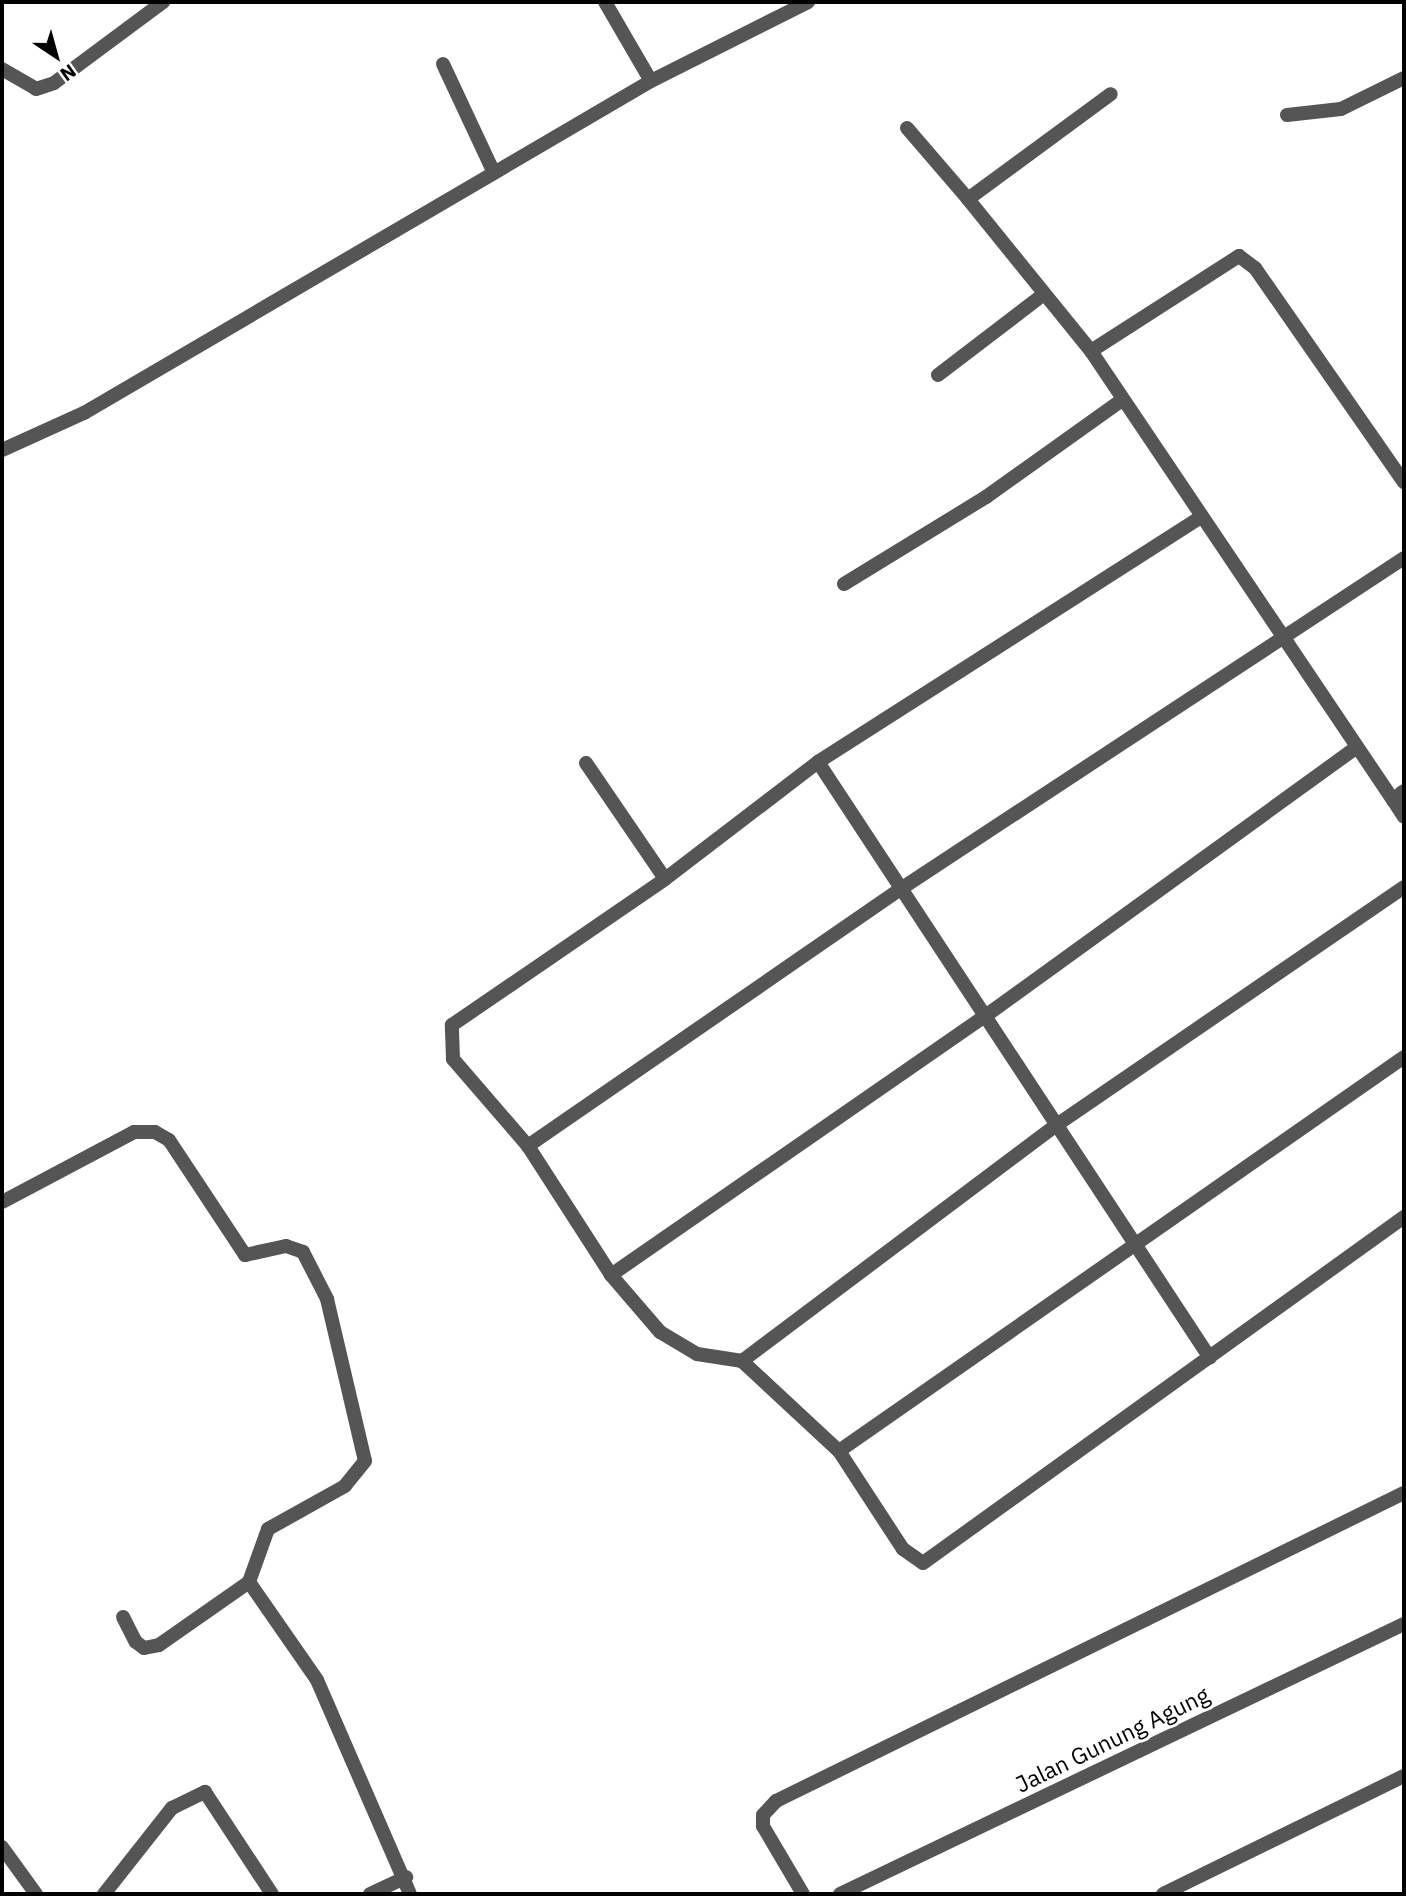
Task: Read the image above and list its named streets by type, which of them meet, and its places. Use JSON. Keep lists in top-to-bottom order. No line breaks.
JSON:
{"streets":{"street":["Jalan Gunung Agung"]},"north":"bottom right"}
